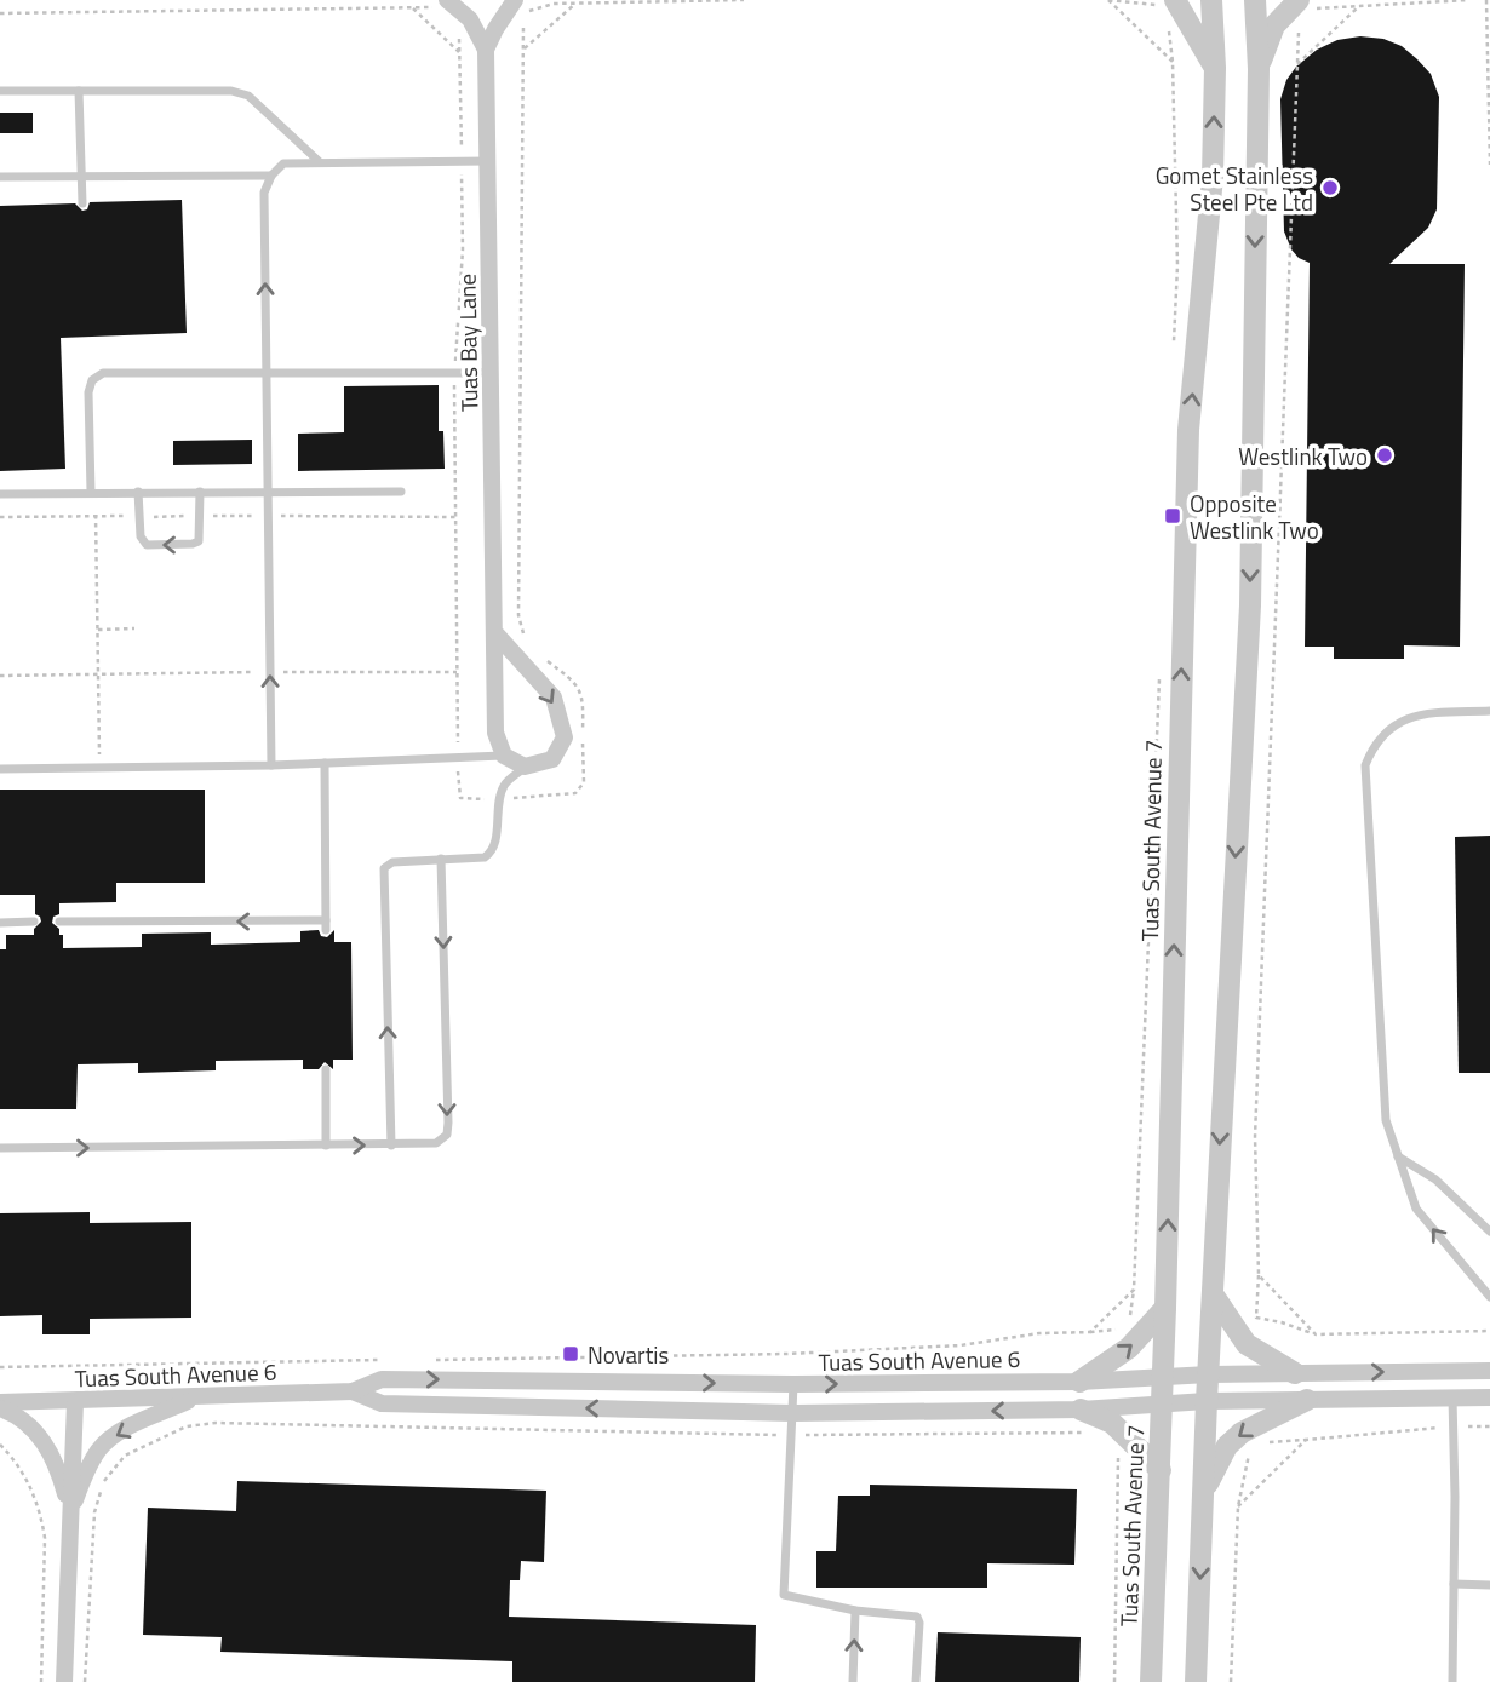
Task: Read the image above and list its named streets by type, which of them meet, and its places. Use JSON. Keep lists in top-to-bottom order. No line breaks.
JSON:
{"streets":{"street":["Tuas Bay Lane","Tuas South Avenue 7","Tuas South Avenue 6"]},"crossings":[["Tuas South Avenue 7","Tuas South Avenue 6"]],"places":{"other":["Gomet Stainless Steel Pte Ltd","Westlink Two"],"transit":["Opposite Westlink Two","Novartis"]}}
